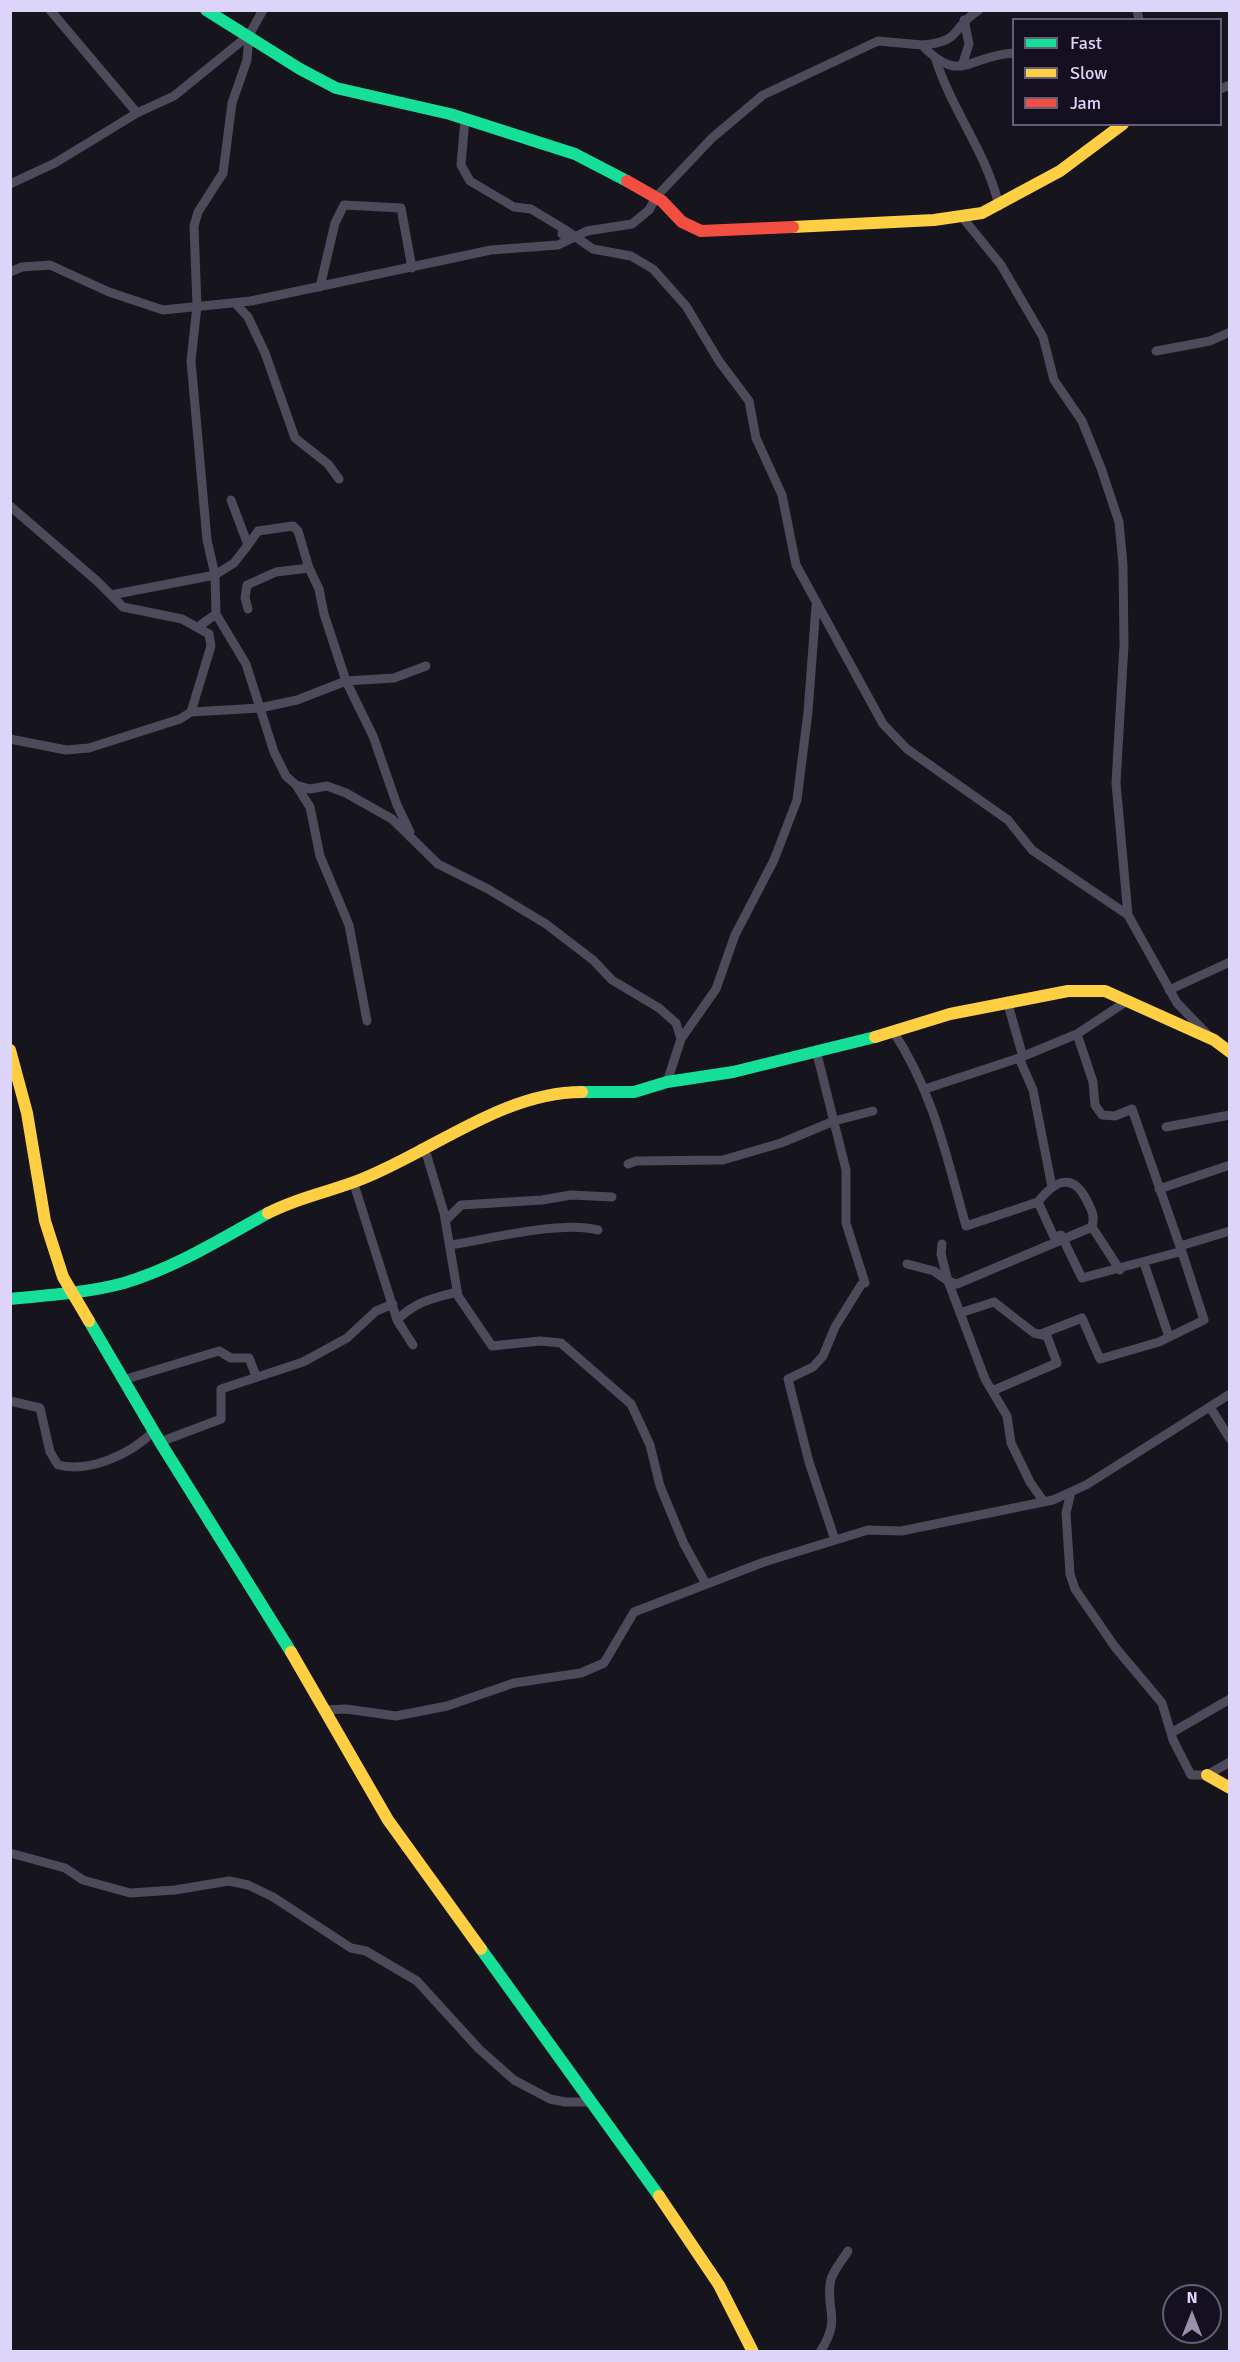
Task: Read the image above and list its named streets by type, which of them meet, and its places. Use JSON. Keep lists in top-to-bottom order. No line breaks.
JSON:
{"legend":["Fast","Slow","Jam"],"north":"top"}
